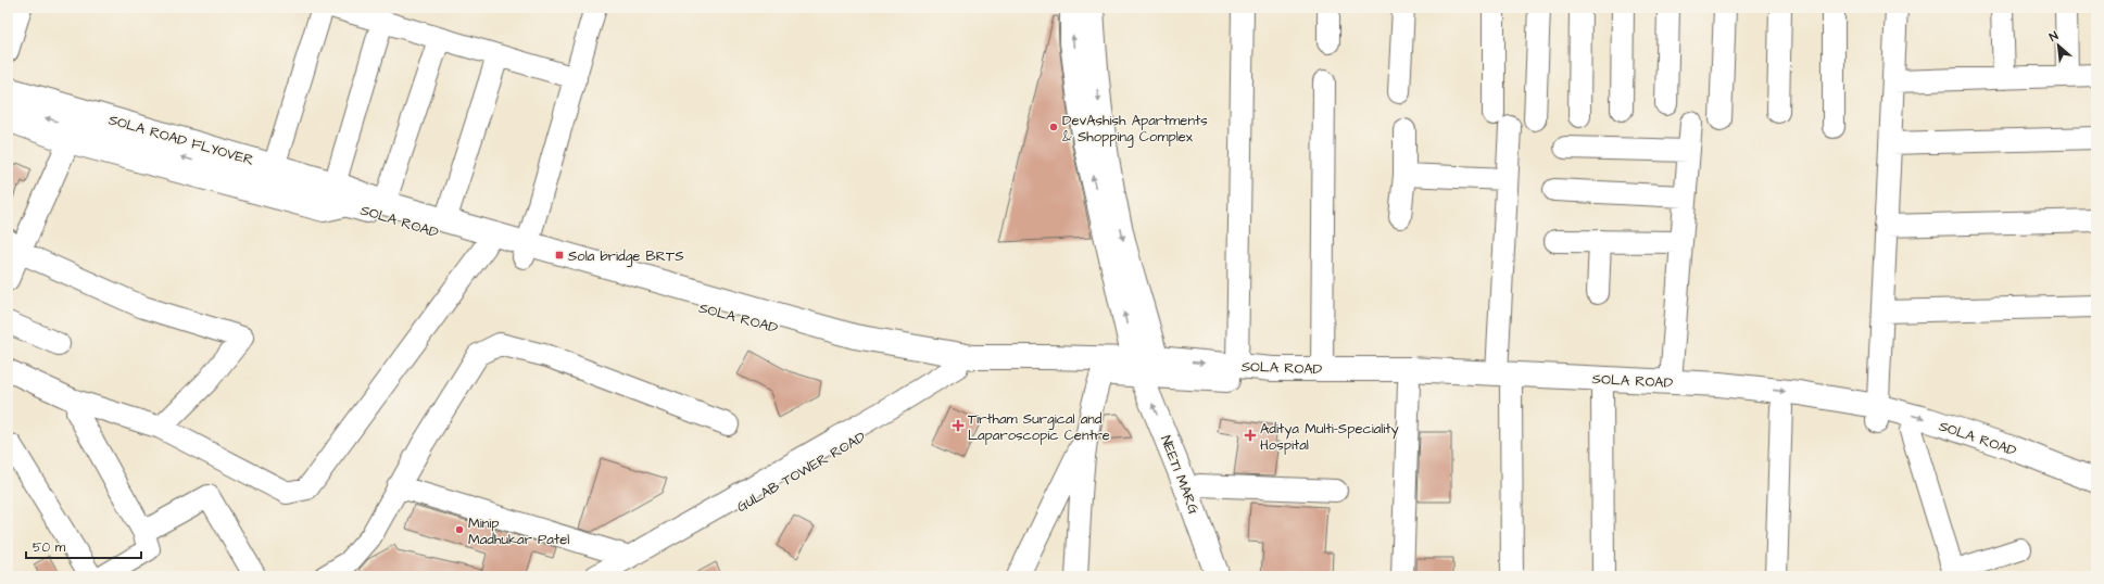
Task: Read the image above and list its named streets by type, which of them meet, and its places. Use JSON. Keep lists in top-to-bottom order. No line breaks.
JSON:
{"streets":{"main road":["SOLA ROAD FLYOVER","SOLA ROAD","NEETI MARG"],"street":["GULAB TOWER ROAD"]},"crossings":[["SOLA ROAD FLYOVER","SOLA ROAD"],["SOLA ROAD","GULAB TOWER ROAD"],["SOLA ROAD","NEETI MARG"]],"places":{"other":["DevAshish Apartments & Shopping Complex","Minip Madhukar Patel"],"transit":["Sola bridge BRTS"],"health":["Tirtham Surgical and Laparoscopic Centre","Aditya Multi-Speciality Hospital"]},"scale_bar":"50 m","north":"top left"}
